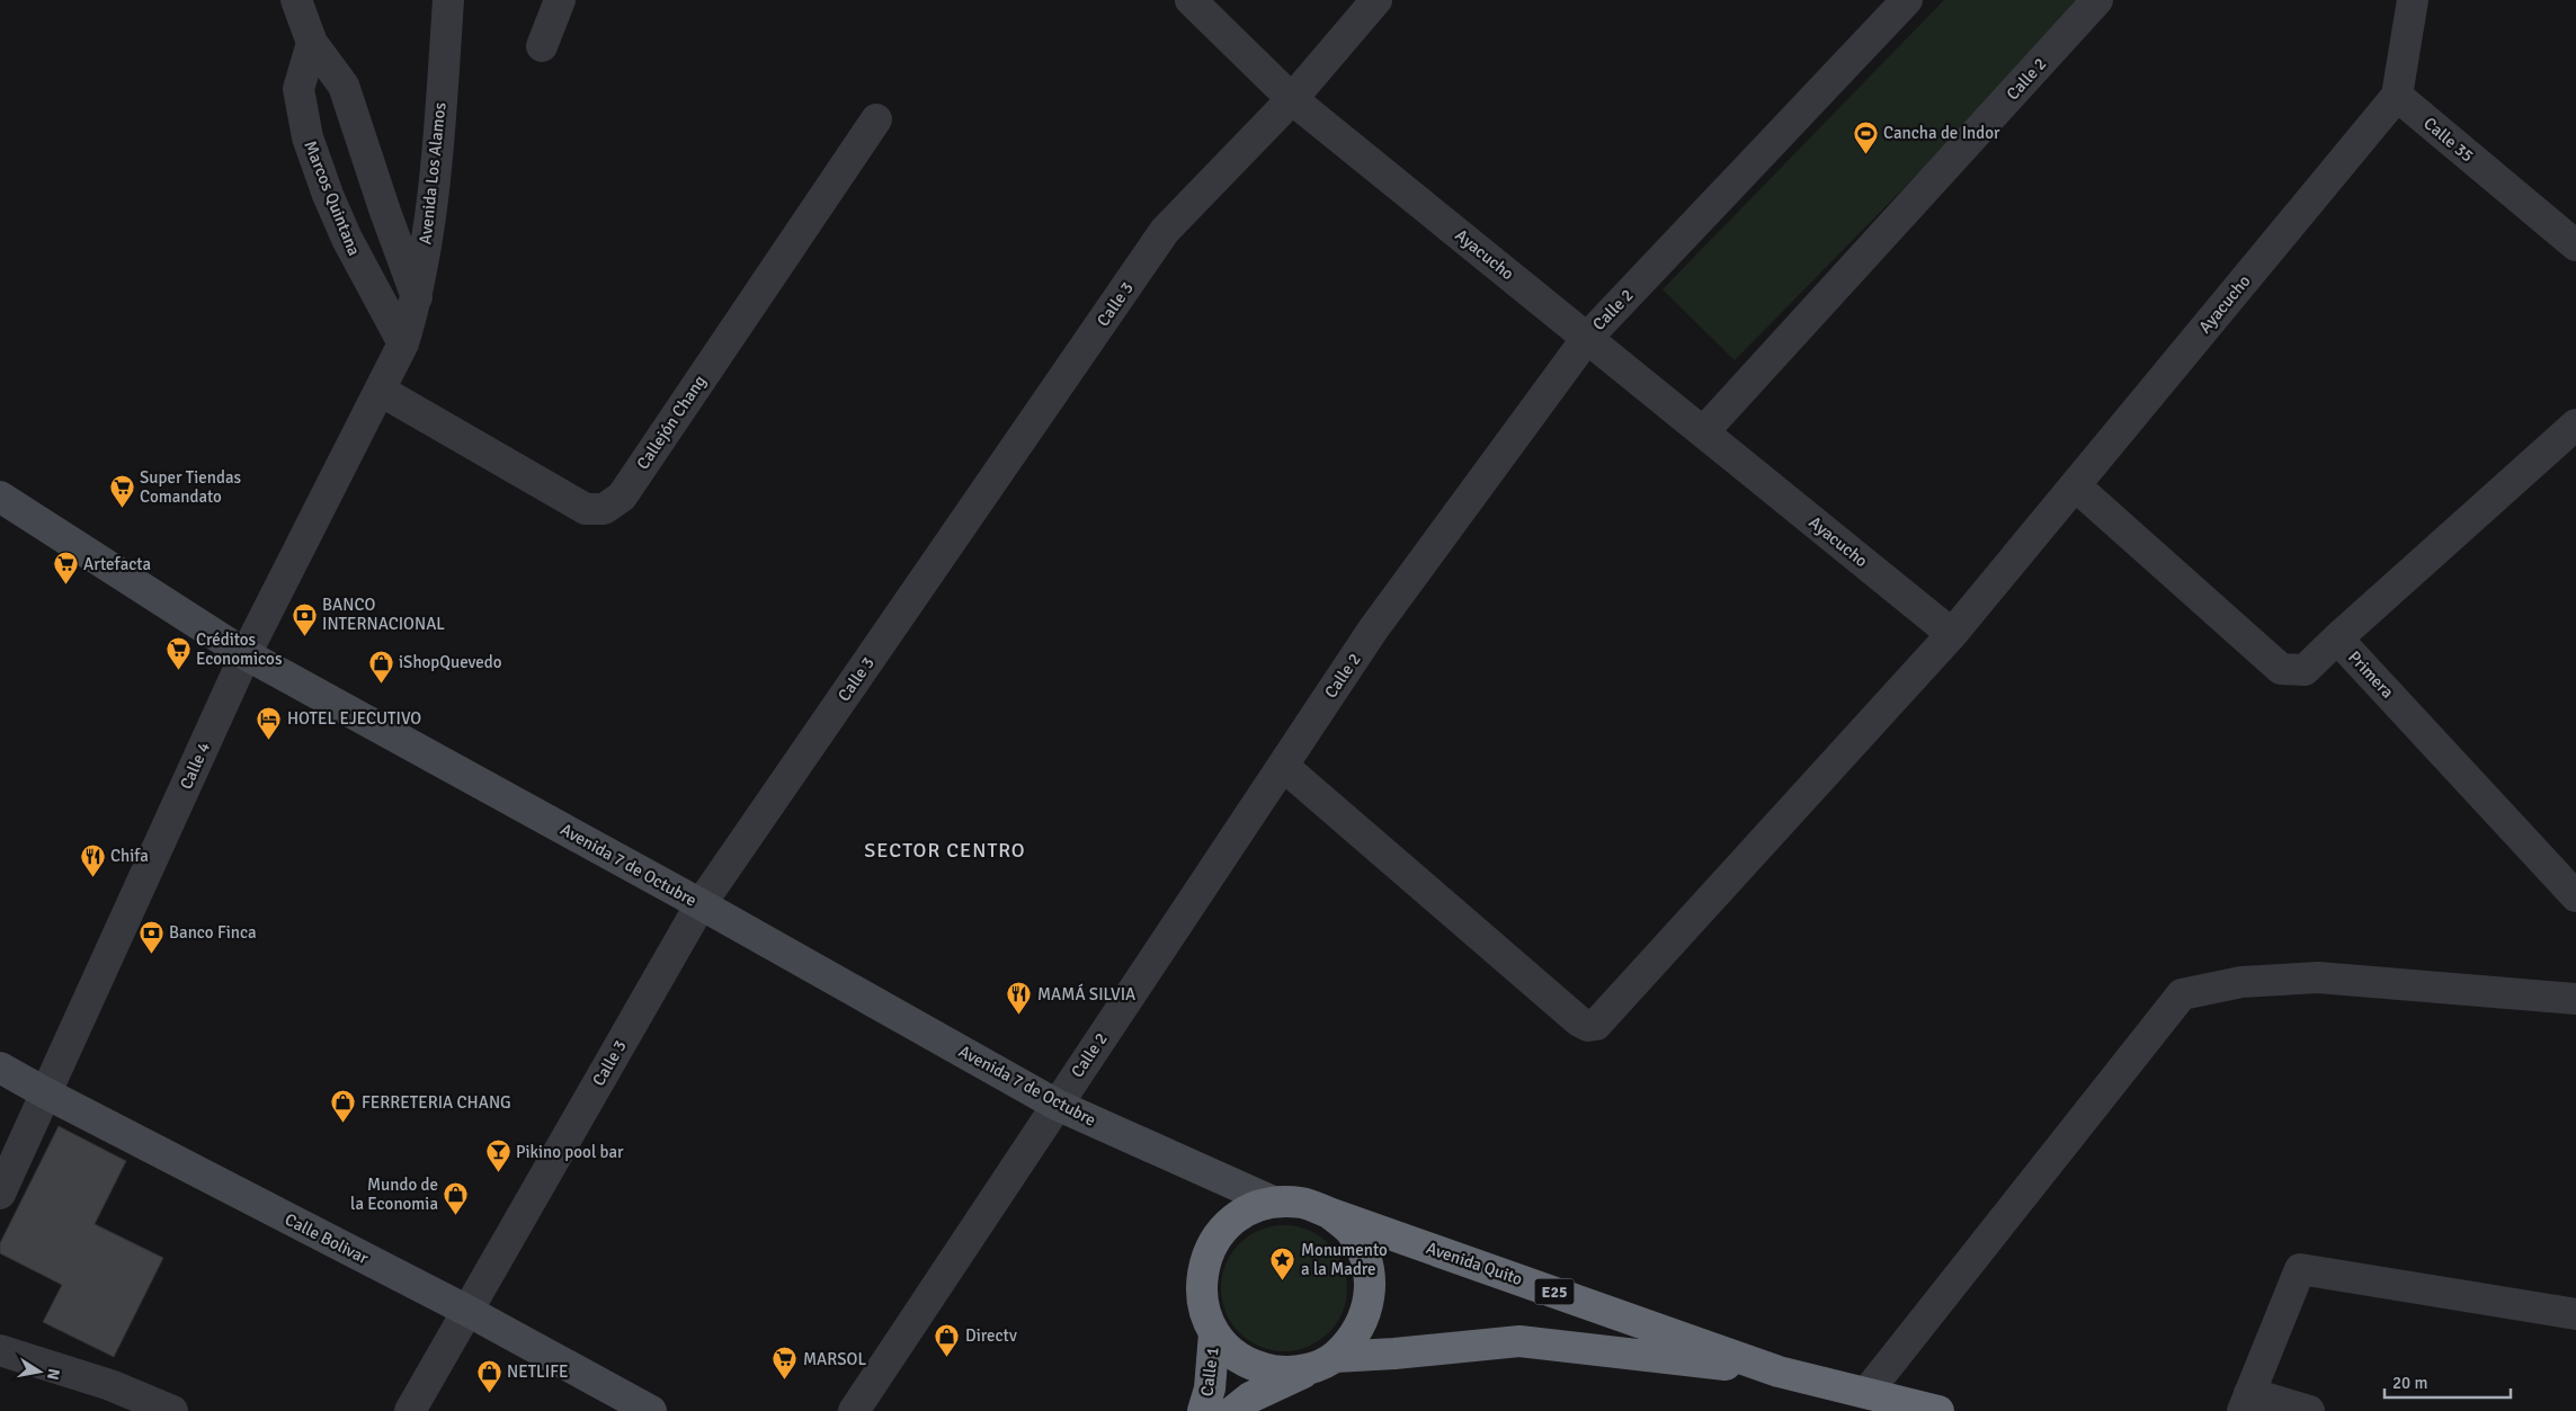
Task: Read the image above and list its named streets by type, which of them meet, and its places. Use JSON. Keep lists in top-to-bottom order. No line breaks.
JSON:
{"streets":{"highway":["Avenida Quito","E25","Calle 1"],"main road":["Avenida 7 de Octubre","Calle Bolivar"],"street":["Calle 2","Calle 35","Avenida Los Alamos","Marcos Quintana","Ayacucho","Calle 3","Callejón Chang","Primera","Calle 4"]},"crossings":[["Calle 2","Ayacucho"],["Calle 2","Avenida 7 de Octubre"],["Calle 35","Ayacucho"],["Avenida Los Alamos","Marcos Quintana"],["Avenida Los Alamos","Calle 4"],["Marcos Quintana","Calle 4"],["Ayacucho","Calle 3"],["Calle 3","Avenida 7 de Octubre"],["Calle 3","Calle Bolivar"],["Callejón Chang","Calle 4"],["Calle 4","Avenida 7 de Octubre"],["Calle 4","Calle Bolivar"],["Avenida 7 de Octubre","Avenida Quito"],["Avenida 7 de Octubre","E25"],["Avenida 7 de Octubre","Calle 1"],["Avenida Quito","E25"],["Avenida Quito","Calle 1"],["E25","Calle 1"]],"districts":["SECTOR CENTRO"],"places":{"sports":["Cancha de Indor"],"supermarket":["Super Tiendas Comandato","Artefacta","Créditos Economicos","MARSOL"],"bank":["BANCO INTERNACIONAL","Banco Finca"],"shop":["iShopQuevedo","FERRETERIA CHANG","Mundo de la Economia","Directv","NETLIFE"],"hotel":["HOTEL EJECUTIVO"],"restaurant":["Chifa","MAMÁ SILVIA"],"bar":["Pikino pool bar"],"place":["Monumento a la Madre"]},"scale_bar":"20 m","north":"right"}
